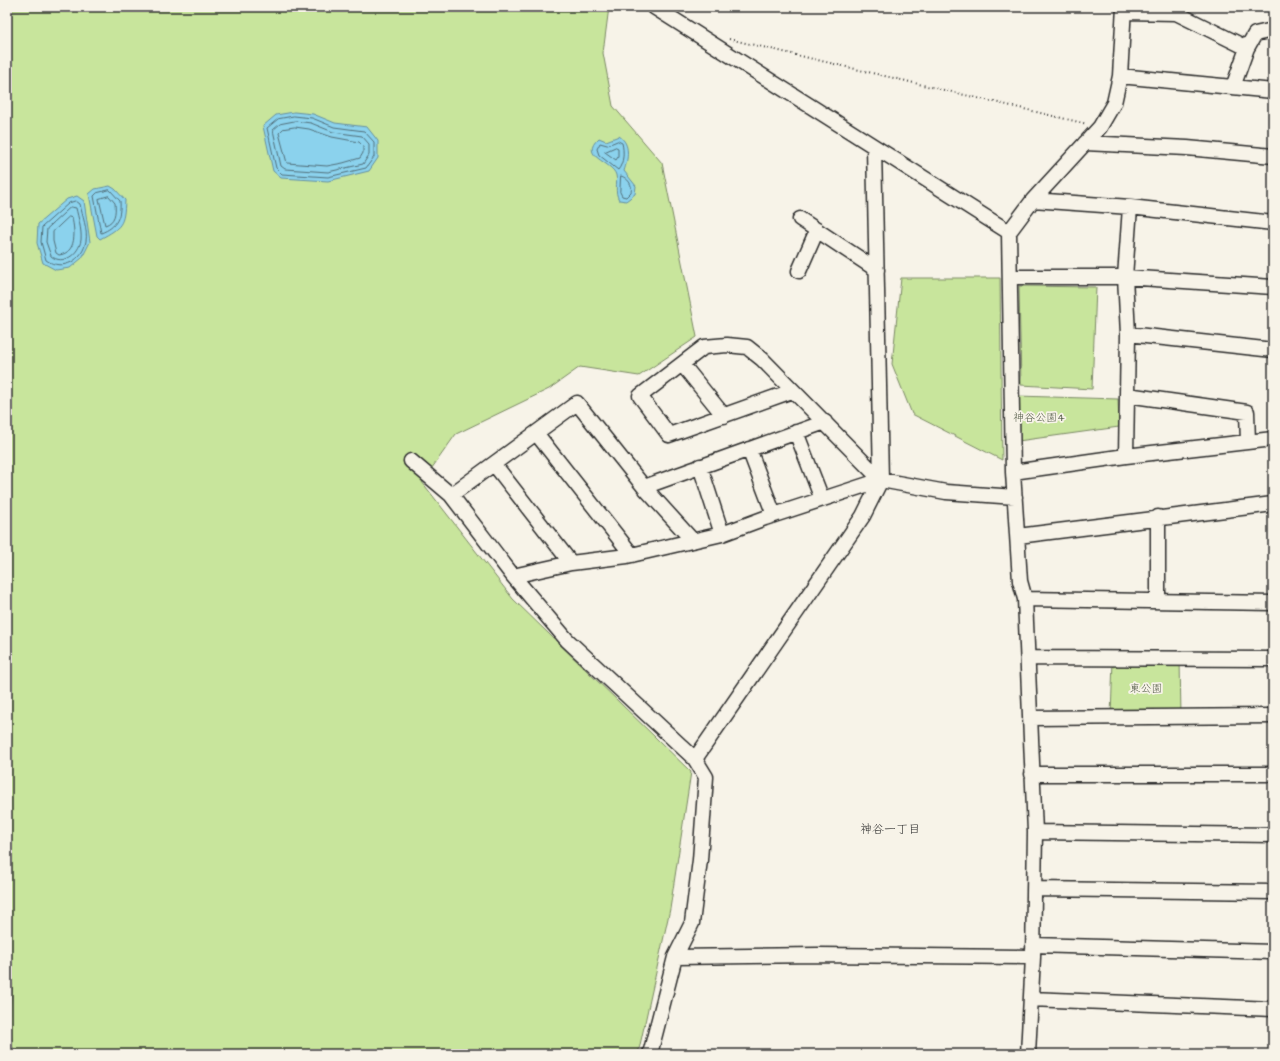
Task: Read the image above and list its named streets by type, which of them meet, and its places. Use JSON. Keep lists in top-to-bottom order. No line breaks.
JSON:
{"districts":["神谷一丁目"],"parks":["神谷公園4","東公園"]}
